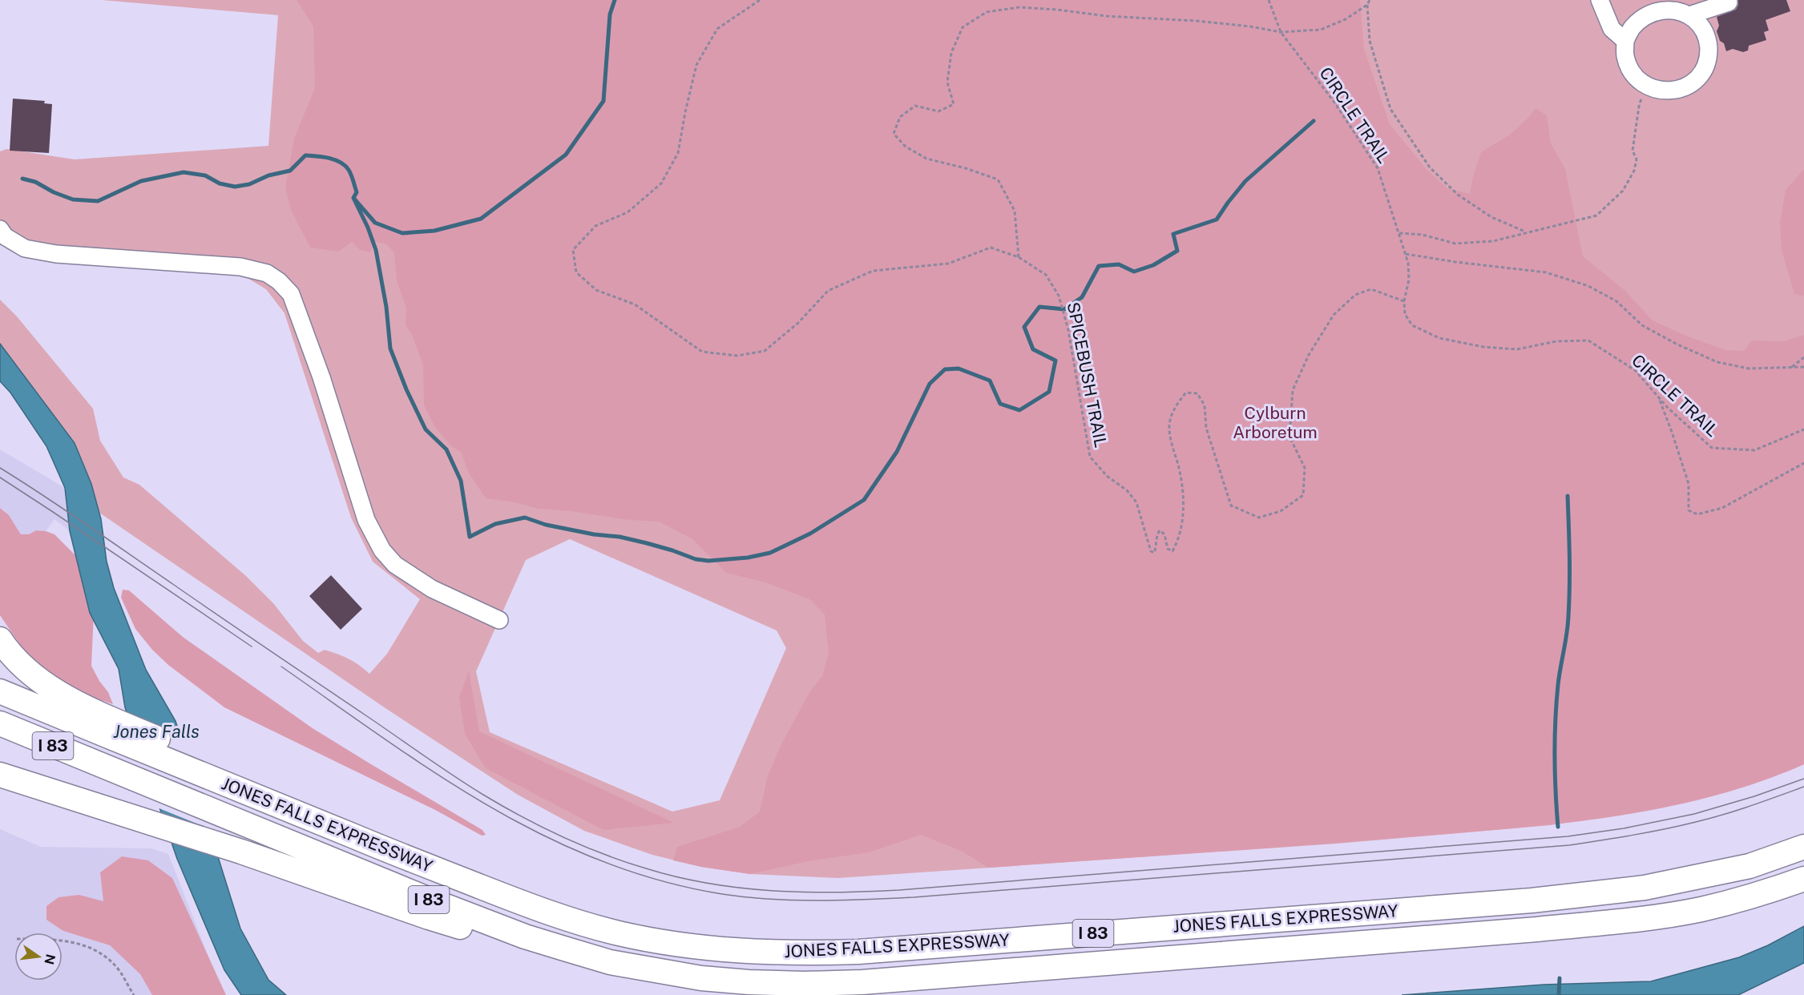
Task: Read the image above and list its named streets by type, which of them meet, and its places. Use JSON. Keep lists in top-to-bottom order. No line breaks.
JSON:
{"streets":{"highway":["I 83","JONES FALLS EXPRESSWAY"],"path":["CIRCLE TRAIL","SPICEBUSH TRAIL"]},"crossings":[["CIRCLE TRAIL","SPICEBUSH TRAIL"]],"water":["Jones Falls"],"parks":["Cylburn Arboretum"],"north":"right"}
